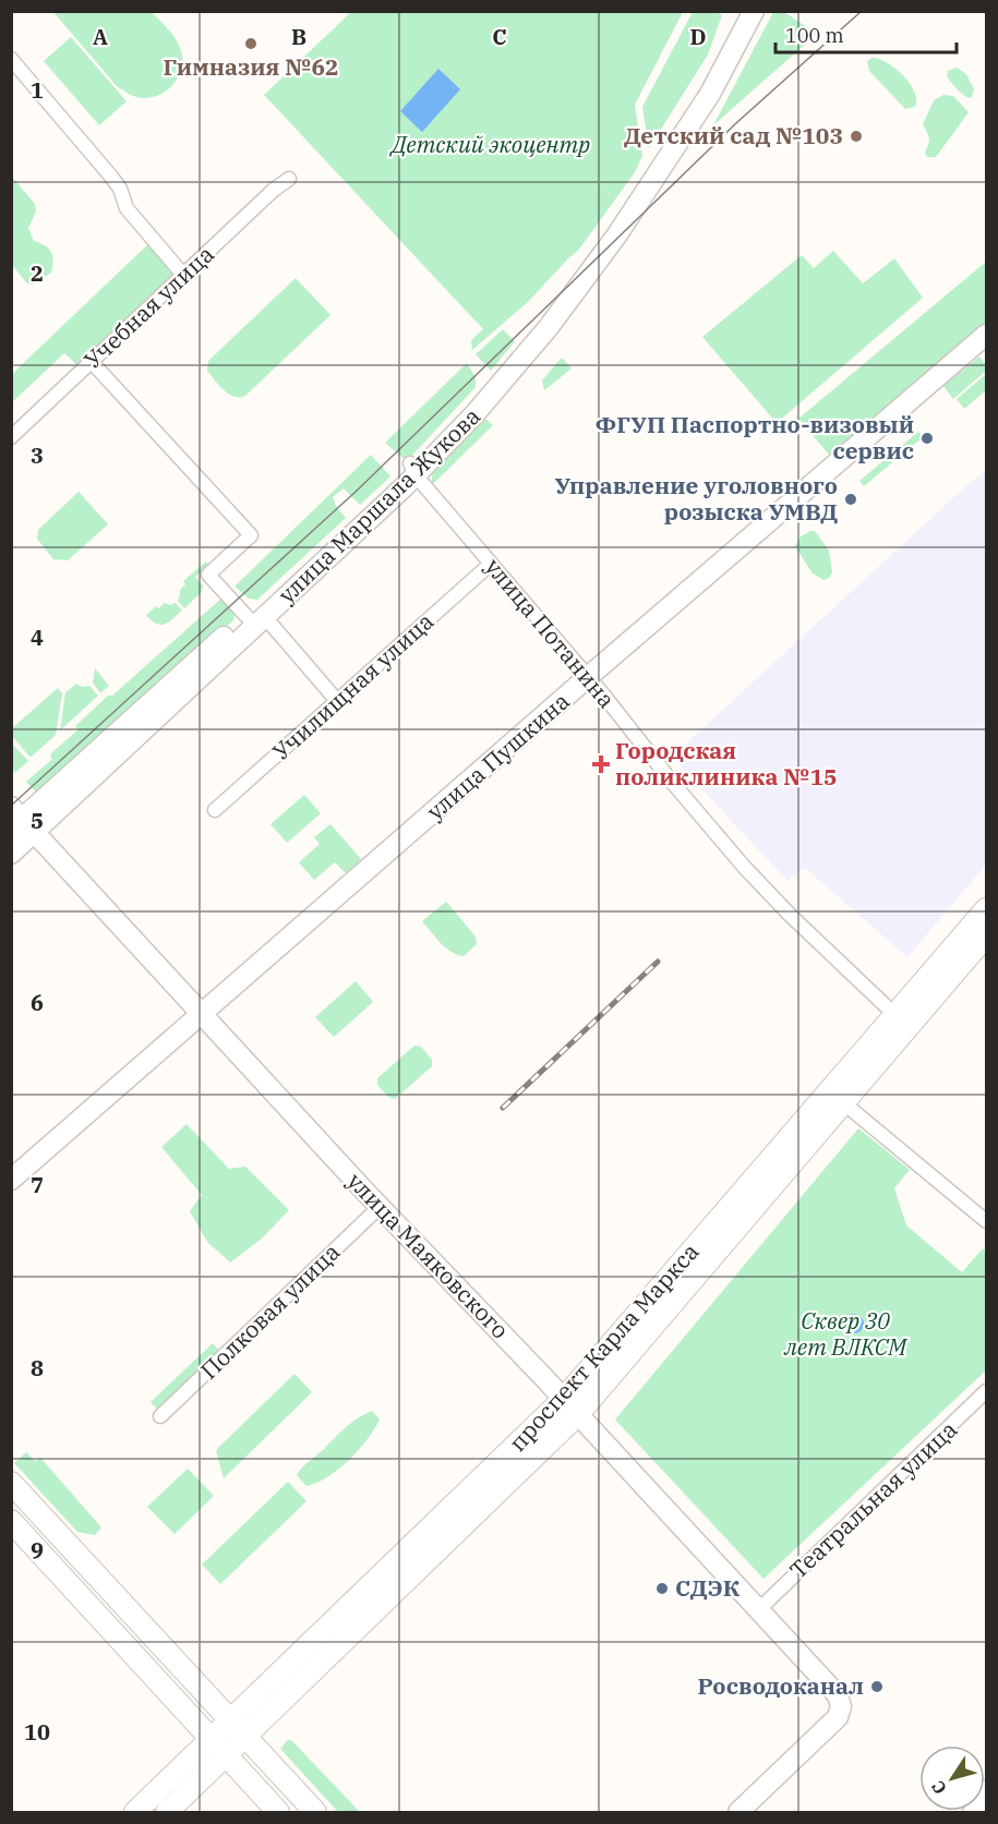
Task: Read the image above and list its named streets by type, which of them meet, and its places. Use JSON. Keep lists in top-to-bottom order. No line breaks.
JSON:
{"streets":{"main road":["улица Маршала Жукова","улица Пушкина","улица Маяковского","проспект Карла Маркса"],"street":["Учебная улица","улица Потанина","Училищная улица","Полковая улица","Театральная улица"]},"crossings":[["улица Маршала Жукова","улица Потанина"],["улица Маршала Жукова","улица Маяковского"],["улица Потанина","Училищная улица"],["улица Потанина","улица Пушкина"],["улица Потанина","проспект Карла Маркса"],["улица Пушкина","улица Маяковского"],["улица Маяковского","Полковая улица"],["улица Маяковского","проспект Карла Маркса"],["улица Маяковского","Театральная улица"]],"parks":["Детский экоцентр","Сквер 30 лет ВЛКСМ"],"places":{"other":["Гимназия №62","Детский сад №103","ФГУП Паспортно-визовый сервис","Управление уголовного розыска УМВД","СДЭК","Росводоканал"],"health":["Городская поликлиника №15"]},"scale_bar":"100 m","north":"bottom left","grid":{"columns":["A","B","C","D"],"rows":["1","2","3","4","5","6","7","8","9","10"]}}
